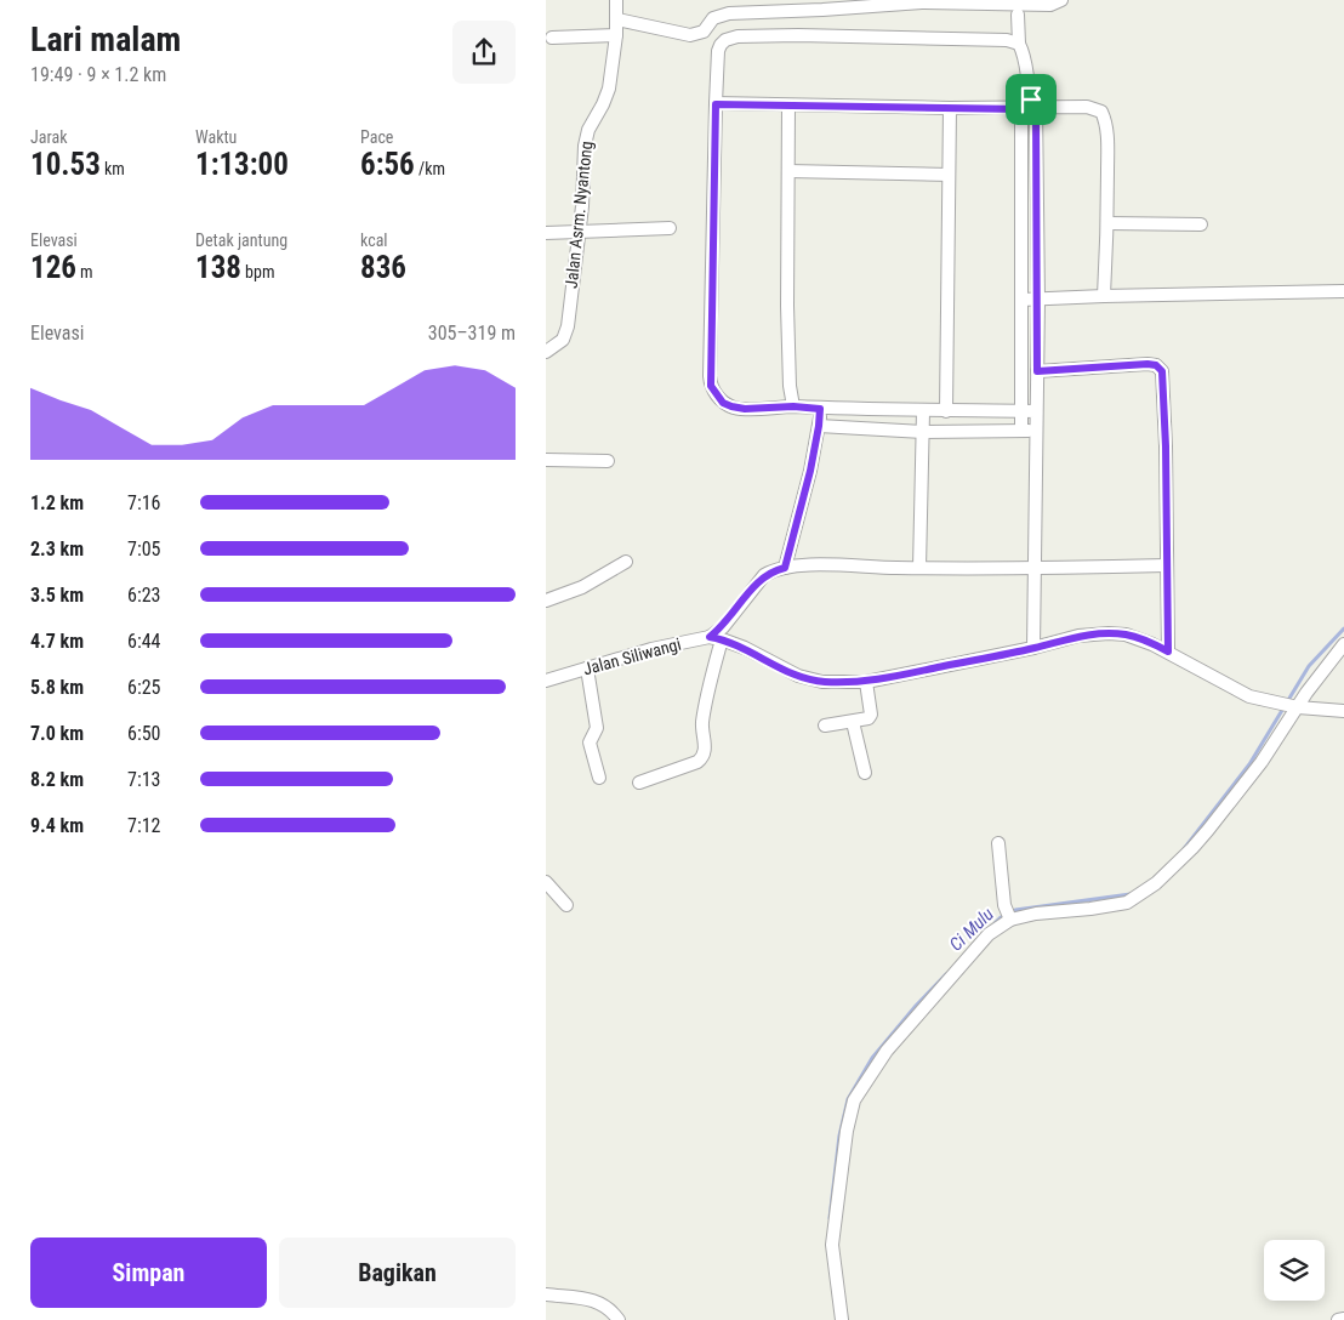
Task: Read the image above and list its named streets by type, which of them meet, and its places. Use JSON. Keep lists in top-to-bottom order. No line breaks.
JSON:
{"streets":{"street":["Jalan Asrm. Nyantong","Jalan Siliwangi"]},"water":["Ci Mulu"],"page":{"heading":["Lari malam","19:49 · 9 × 1.2 km"],"stats":[["Jarak","10.53 km"],["Waktu","1:13:00"],["Pace","6:56 /km"],["Elevasi","126 m"],["Detak jantung","138 bpm"],["kcal","836"]],"chart":["Elevasi","305–319 m"],"list":[{"name":"1.2 km","note":"7:16"},{"name":"2.3 km","note":"7:05"},{"name":"3.5 km","note":"6:23"},{"name":"4.7 km","note":"6:44"},{"name":"5.8 km","note":"6:25"},{"name":"7.0 km","note":"6:50"},{"name":"8.2 km","note":"7:13"},{"name":"9.4 km","note":"7:12"}],"buttons":["Simpan","Bagikan"]}}
